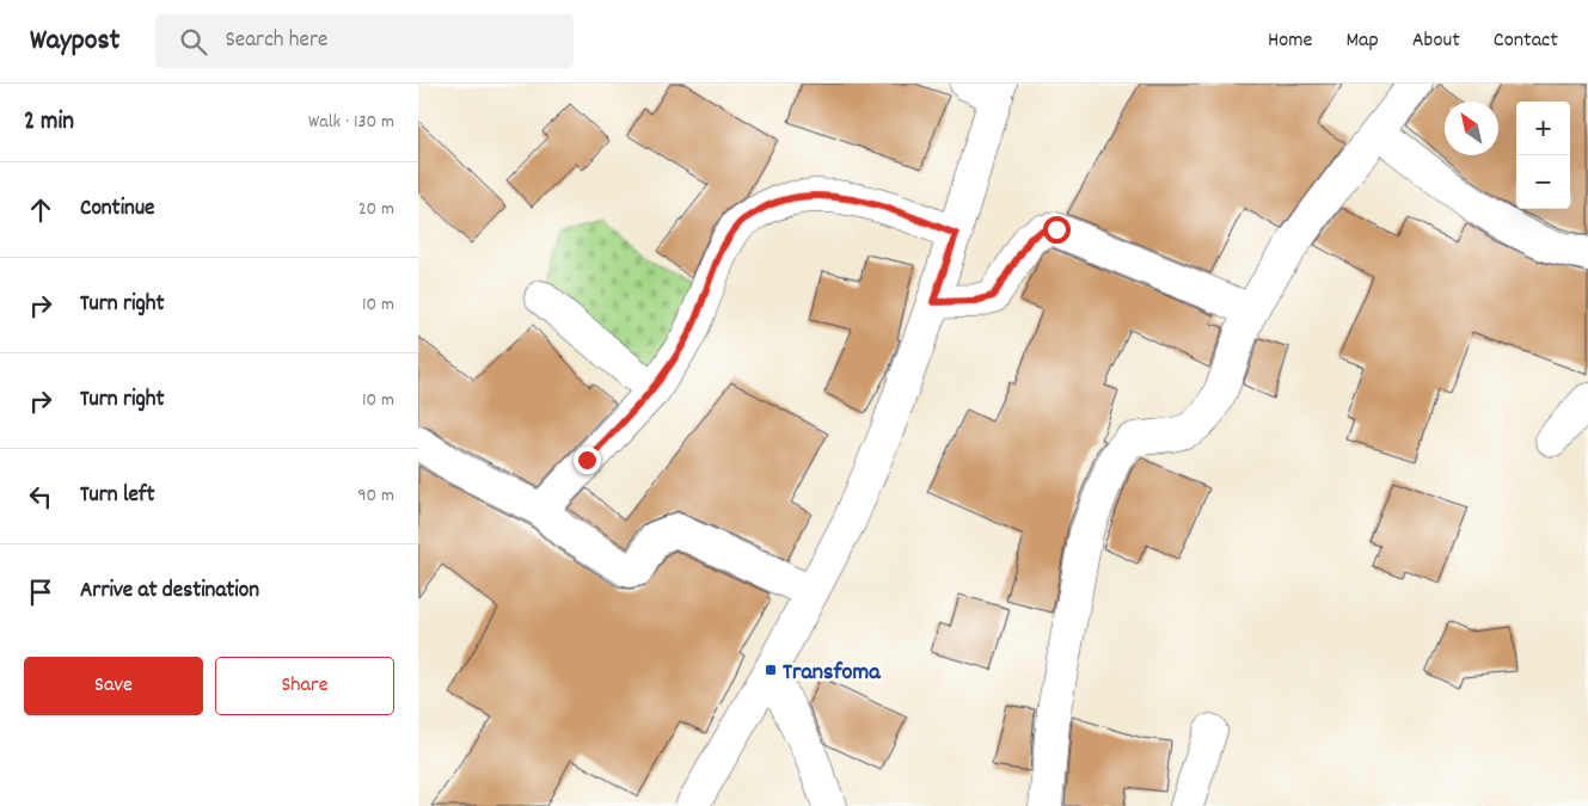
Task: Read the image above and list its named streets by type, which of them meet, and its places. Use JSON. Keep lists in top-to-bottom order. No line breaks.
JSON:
{"places":{"transit":["Transfoma"]},"north":"top left","page":{"header":"Waypost","search":"Search here","nav":["Home","Map","About","Contact"],"heading":["2 min","Walk · 130 m"],"map_buttons":["+","−"],"list":[["Continue","20 m"],["Turn right","10 m"],["Turn right","10 m"],["Turn left","90 m"],"Arrive at destination"],"buttons":["Save","Share"]}}
